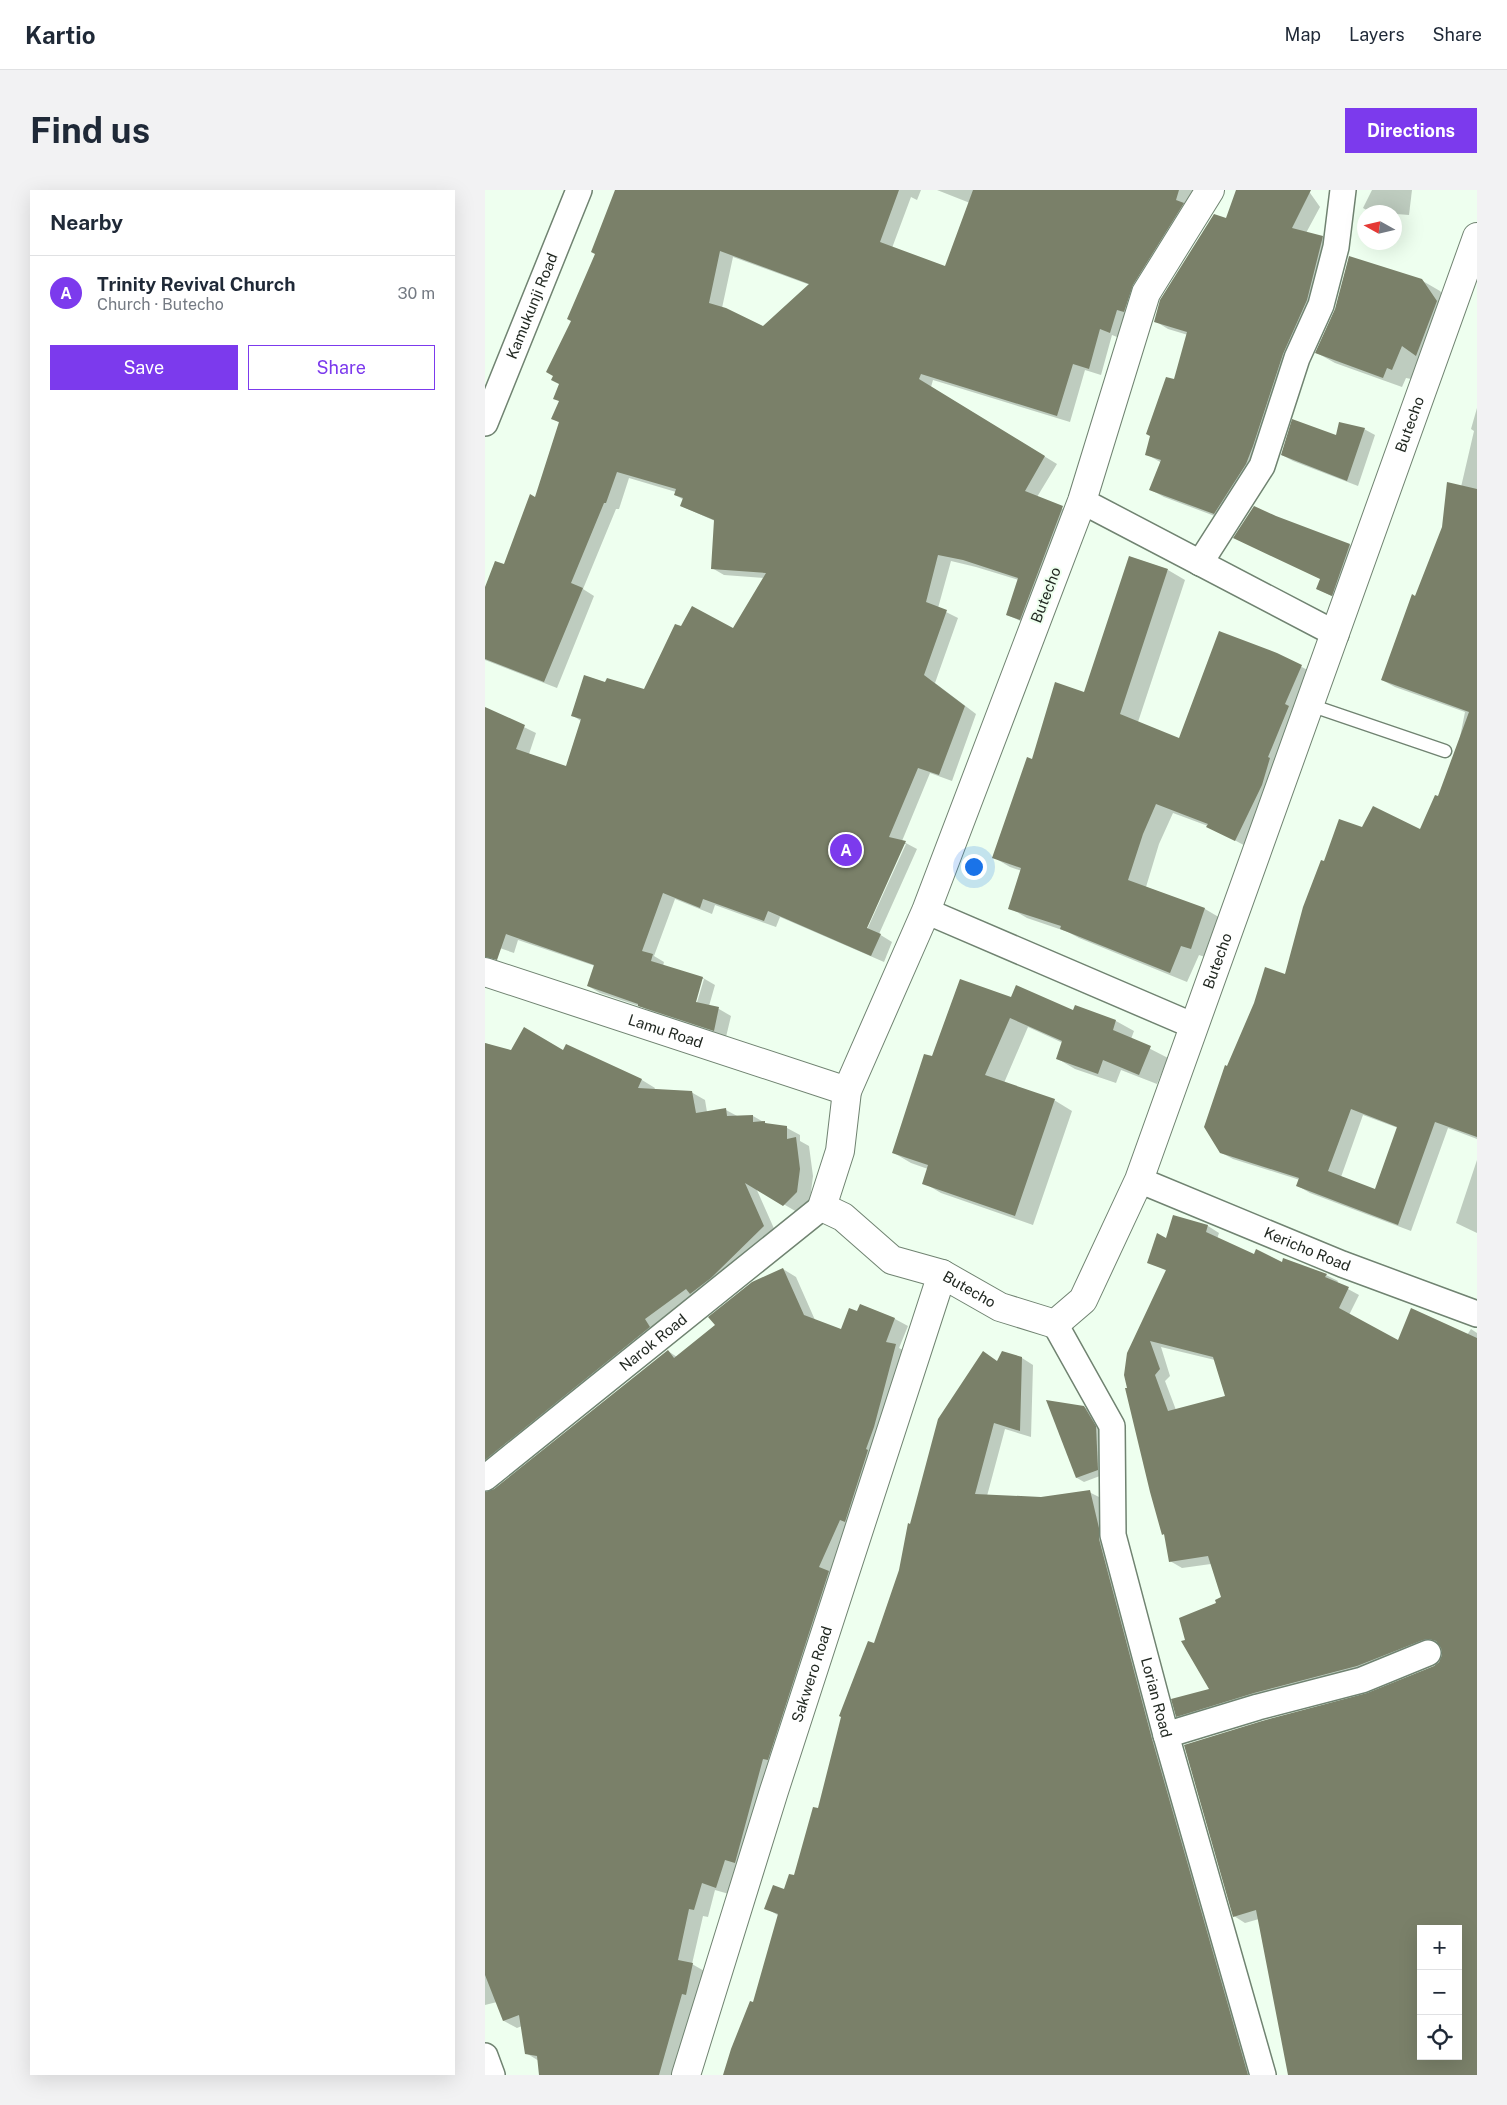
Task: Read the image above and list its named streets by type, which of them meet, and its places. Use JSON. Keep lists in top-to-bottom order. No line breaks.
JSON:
{"streets":{"street":["Kamukunji Road","Butecho","Lamu Road","Kericho Road","Narok Road","Sakwero Road","Lorian Road"]},"crossings":[["Butecho","Lamu Road"],["Butecho","Kericho Road"],["Butecho","Narok Road"],["Butecho","Sakwero Road"],["Butecho","Lorian Road"]],"north":"left","page":{"header":"Kartio","nav":["Map","Layers","Share"],"buttons":["Directions",["Save","Share"]],"title":"Find us","heading":"Nearby","list":[{"mark":"A","name":"Trinity Revival Church","note":"Church · Butecho","value":"30 m"}],"pins":"A","map_buttons":["+","−"]}}
